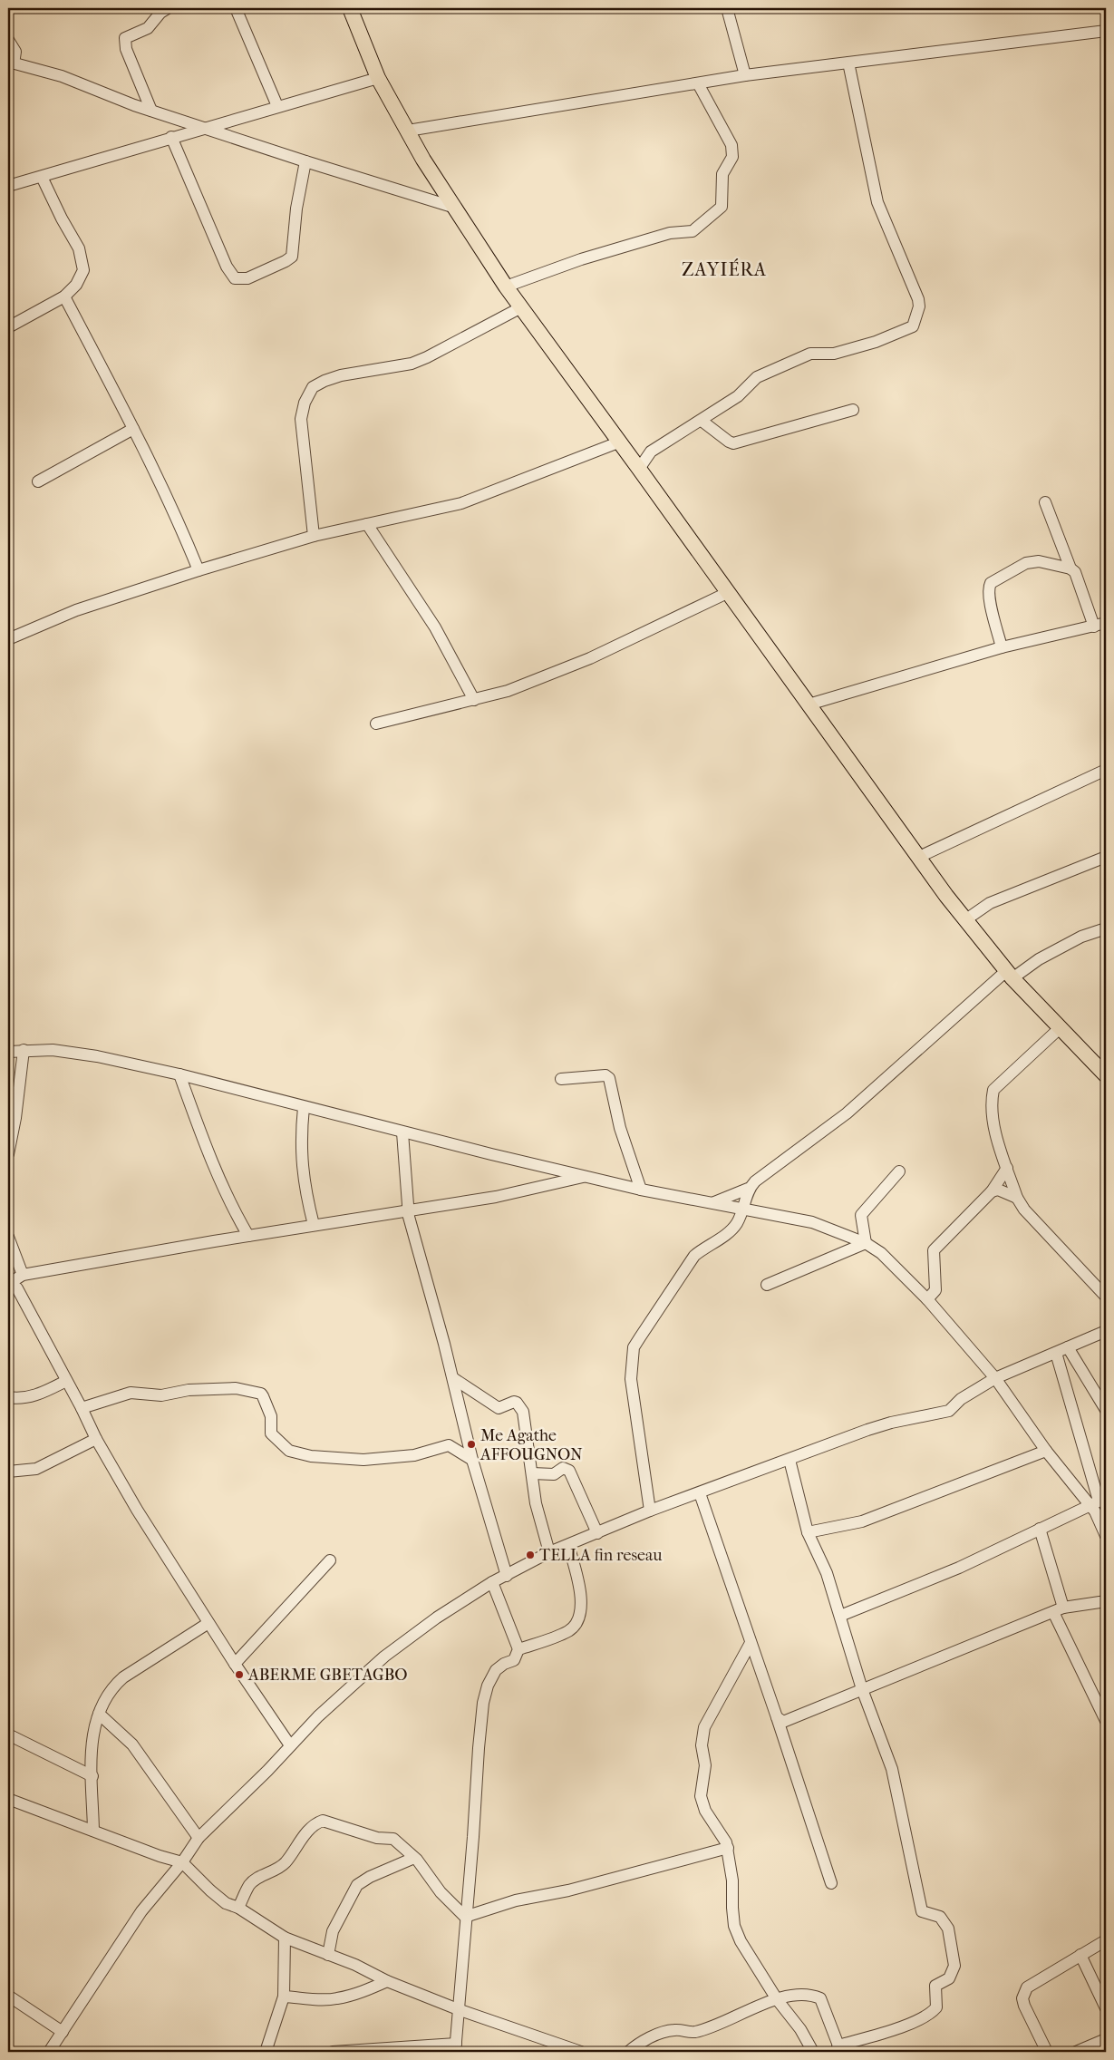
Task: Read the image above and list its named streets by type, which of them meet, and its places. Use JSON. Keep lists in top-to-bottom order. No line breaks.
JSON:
{"districts":["ZAYIÉRA"],"places":["Me Agathe AFFOUGNON","TELLA fin reseau","ABERME GBETAGBO"]}
